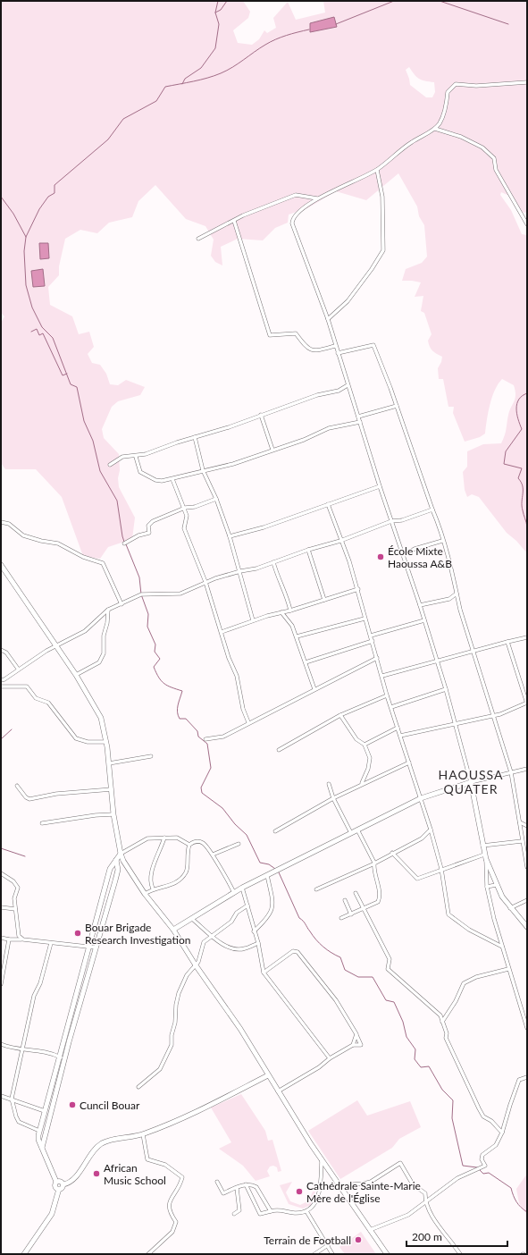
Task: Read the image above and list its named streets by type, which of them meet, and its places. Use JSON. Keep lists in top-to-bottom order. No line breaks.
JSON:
{"districts":["HAOUSSA QUATER"],"places":["École Mixte Haoussa A&B","Bouar Brigade Research Investigation","Cuncil Bouar","African Music School","Cathédrale Sainte-Marie Mère de l'Église","Terrain de Football"],"scale_bar":"200 m"}
